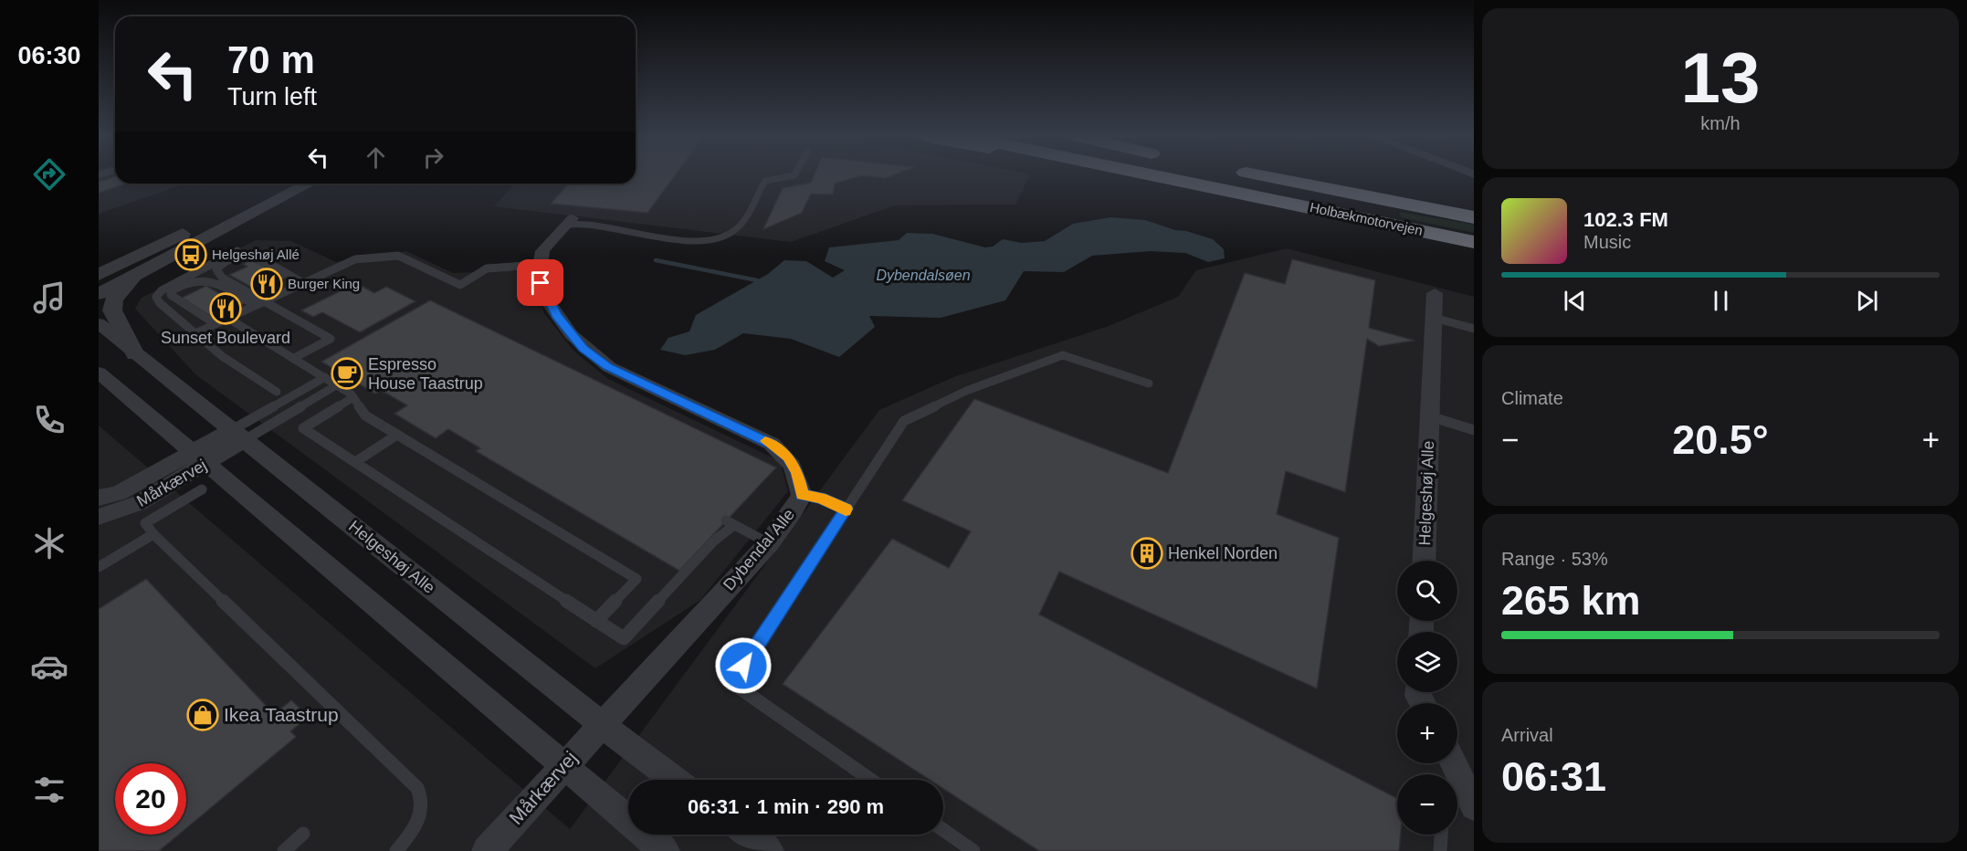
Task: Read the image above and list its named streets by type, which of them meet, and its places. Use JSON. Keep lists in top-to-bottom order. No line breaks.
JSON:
{"streets":{"highway":["Holbækmotorvejen"],"street":["Mårkærvej","Helgeshøj Alle","Dybendal Alle"]},"crossings":[["Mårkærvej","Helgeshøj Alle"],["Mårkærvej","Dybendal Alle"],["Helgeshøj Alle","Dybendal Alle"]],"water":["Dybendalsøen"],"places":{"bus stop":["Helgeshøj Allé"],"restaurant":["Burger King","Sunset Boulevard"],"cafe":["Espresso House Taastrup"],"building":["Henkel Norden"],"shop":["Ikea Taastrup"]},"page":{"tabs":"06:30","tile":[["13","km/h"],"Climate",["Range · 53%","265 km"],["Arrival","06:31"]],"turn":["70 m","Turn left"],"song":["102.3 FM","Music"],"heat":["−","20.5°","+"],"map_buttons":["+","−"],"limit":"20","trip":"06:31 · 1 min · 290 m"}}
